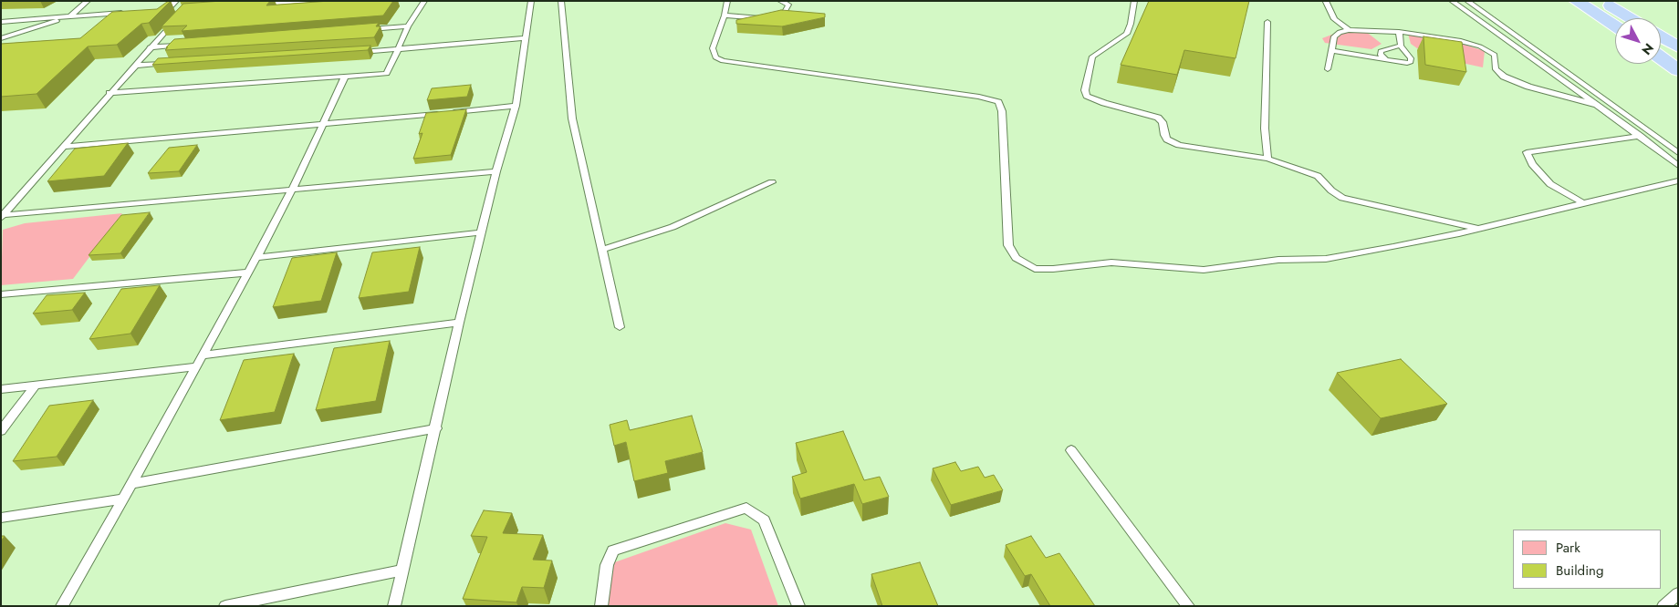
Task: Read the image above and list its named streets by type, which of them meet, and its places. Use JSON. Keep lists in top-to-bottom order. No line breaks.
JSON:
{"legend":["Park","Building"],"north":"bottom right"}
